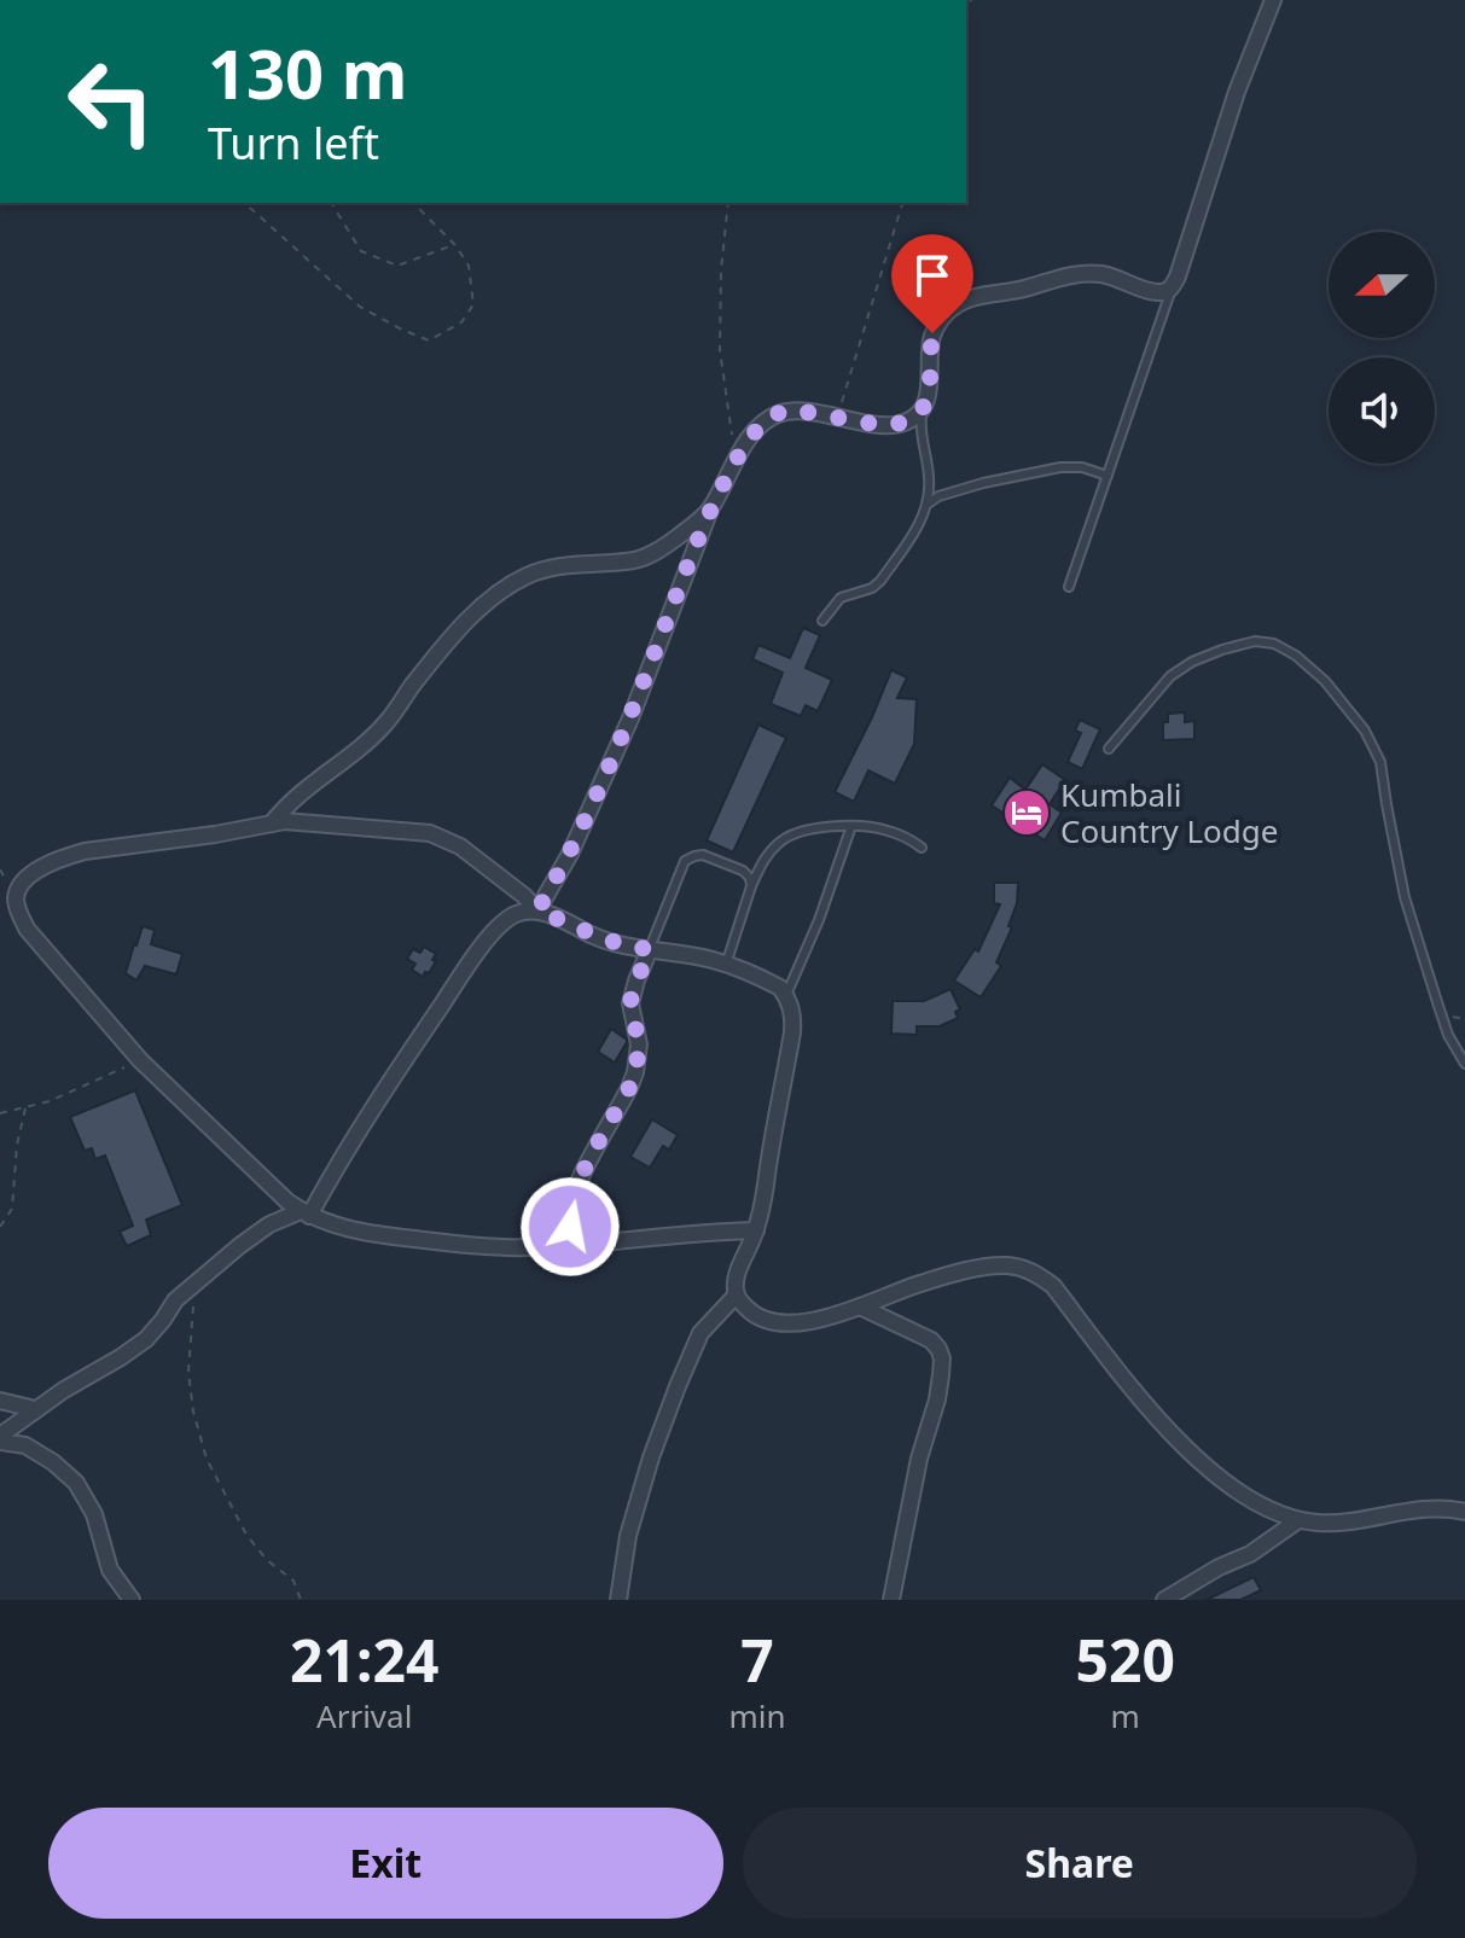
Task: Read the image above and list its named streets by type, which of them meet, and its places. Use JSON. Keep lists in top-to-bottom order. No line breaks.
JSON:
{"places":{"hotel":["Kumbali Country Lodge"]},"north":"left","page":{"turn":["130 m","Turn left"],"eta":["21:24","Arrival","7","min","520","m"],"buttons":["Exit","Share"]}}
